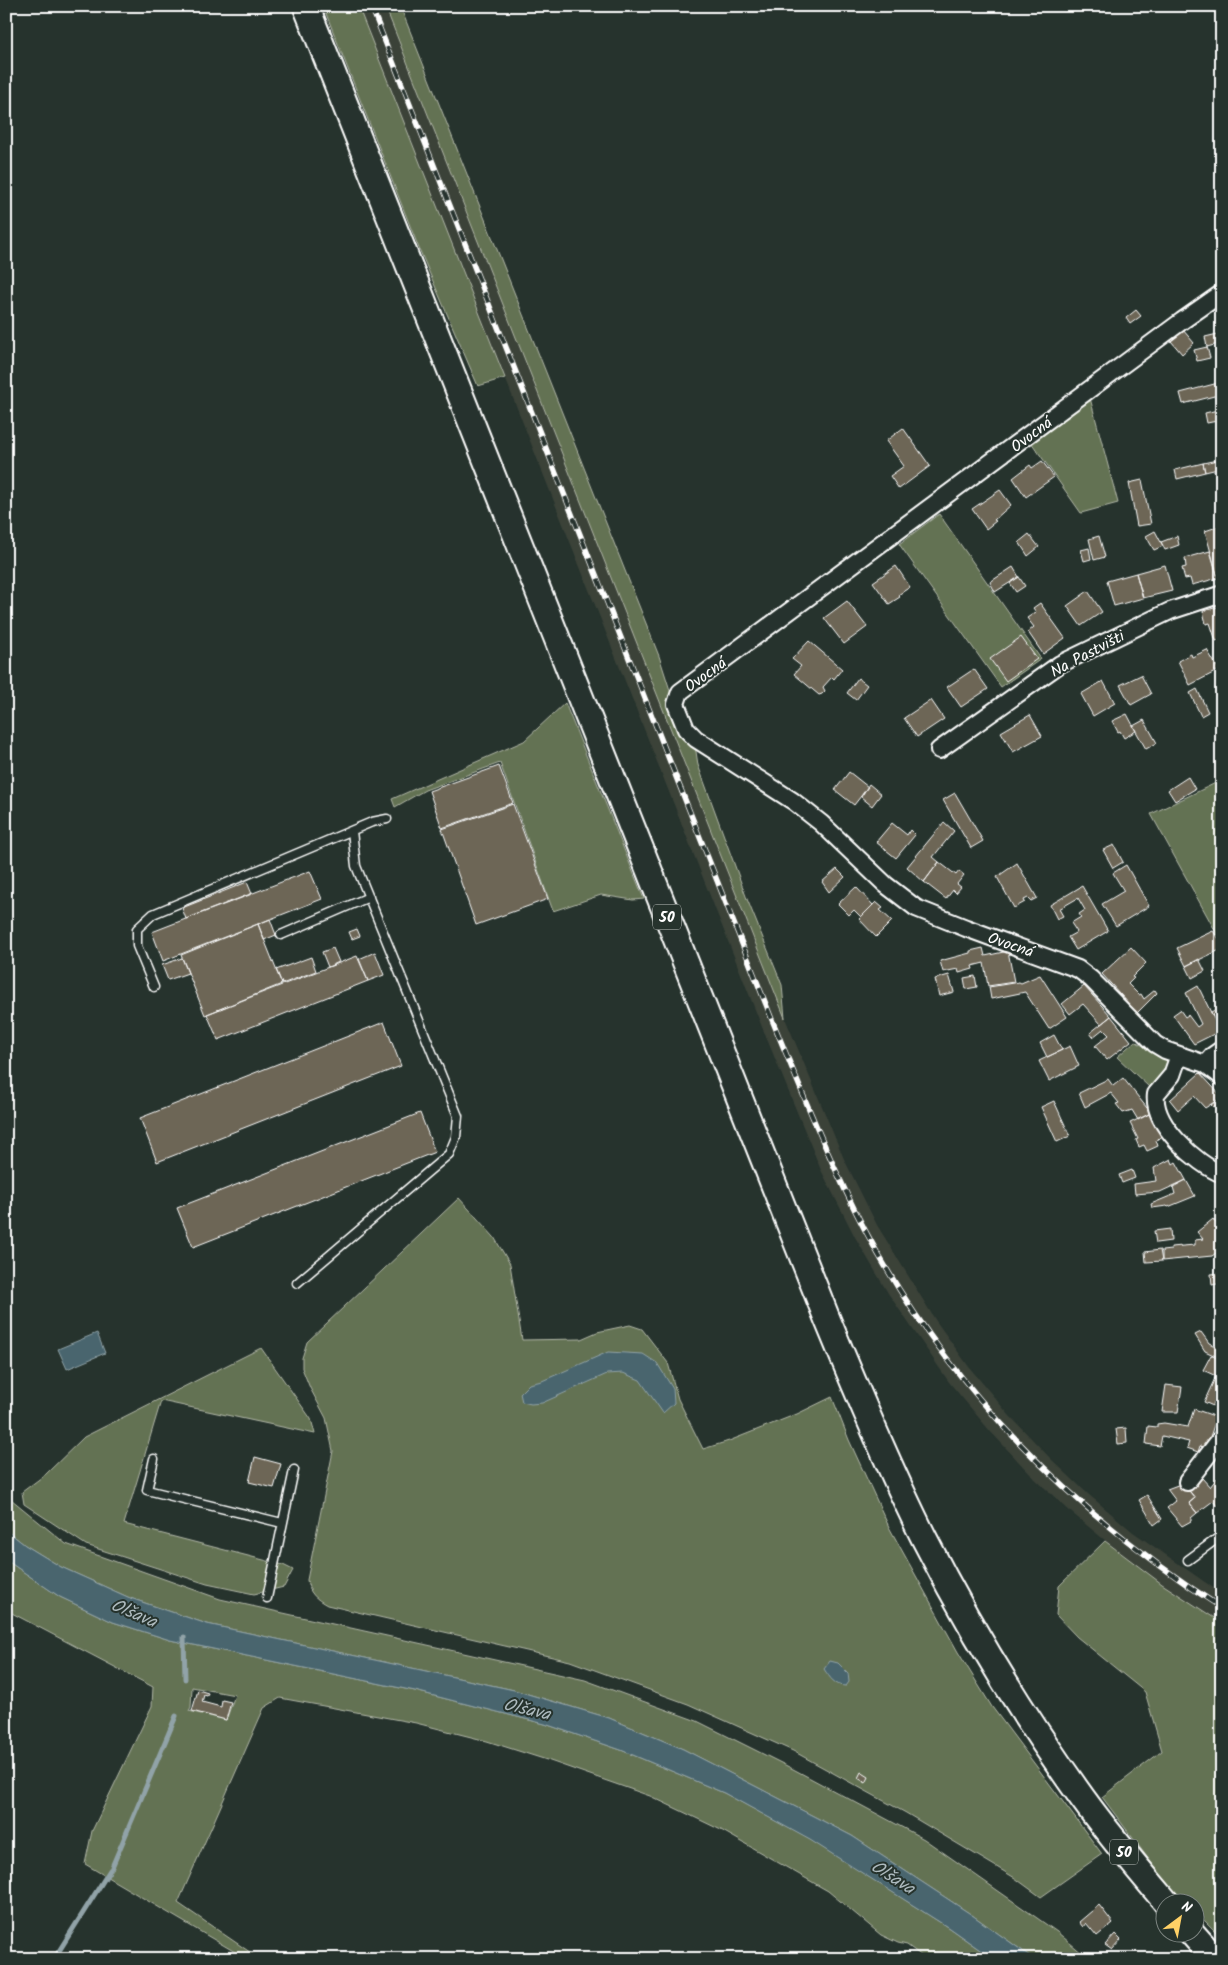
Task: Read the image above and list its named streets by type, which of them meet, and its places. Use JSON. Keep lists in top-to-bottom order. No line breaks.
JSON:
{"streets":{"main road":["50"],"street":["Ovocná","Na Pastvišti"]},"water":["Olšava"],"north":"top right"}
